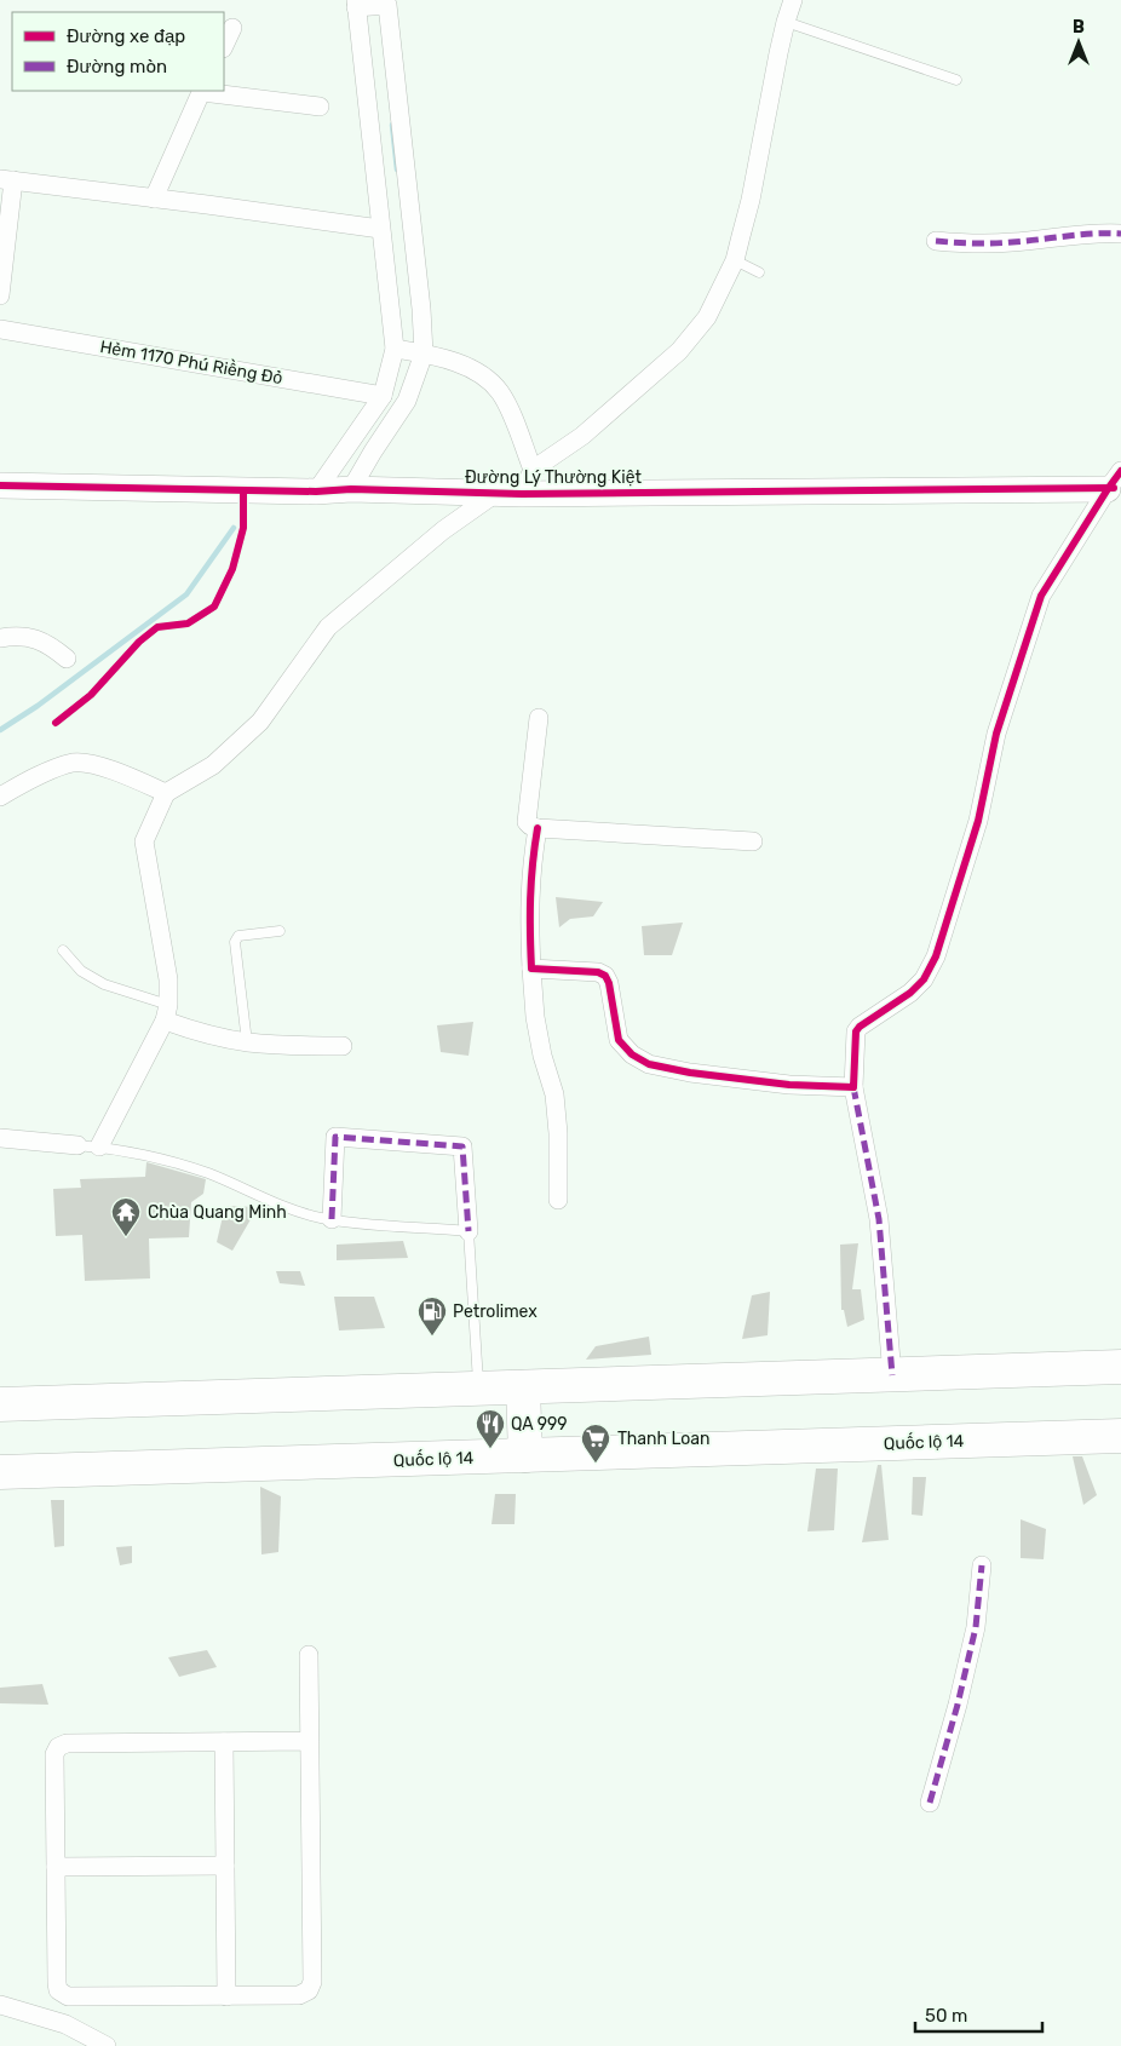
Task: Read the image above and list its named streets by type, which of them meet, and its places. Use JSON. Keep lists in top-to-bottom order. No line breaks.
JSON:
{"streets":{"highway":["Quốc lộ 14"],"street":["Hẻm 1170 Phú Riềng Đỏ","Đường Lý Thường Kiệt"]},"places":{"temple":["Chùa Quang Minh"],"fuel station":["Petrolimex"],"restaurant":["QA 999"],"supermarket":["Thanh Loan"]},"legend":["Đường xe đạp","Đường mòn"],"scale_bar":"50 m","north":"top"}
